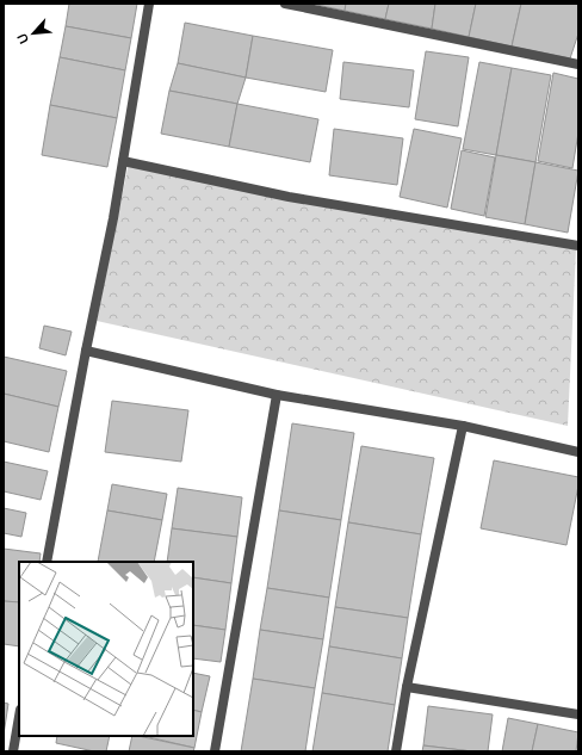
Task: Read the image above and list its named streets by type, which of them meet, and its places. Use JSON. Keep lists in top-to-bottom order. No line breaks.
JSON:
{"north":"bottom left"}
